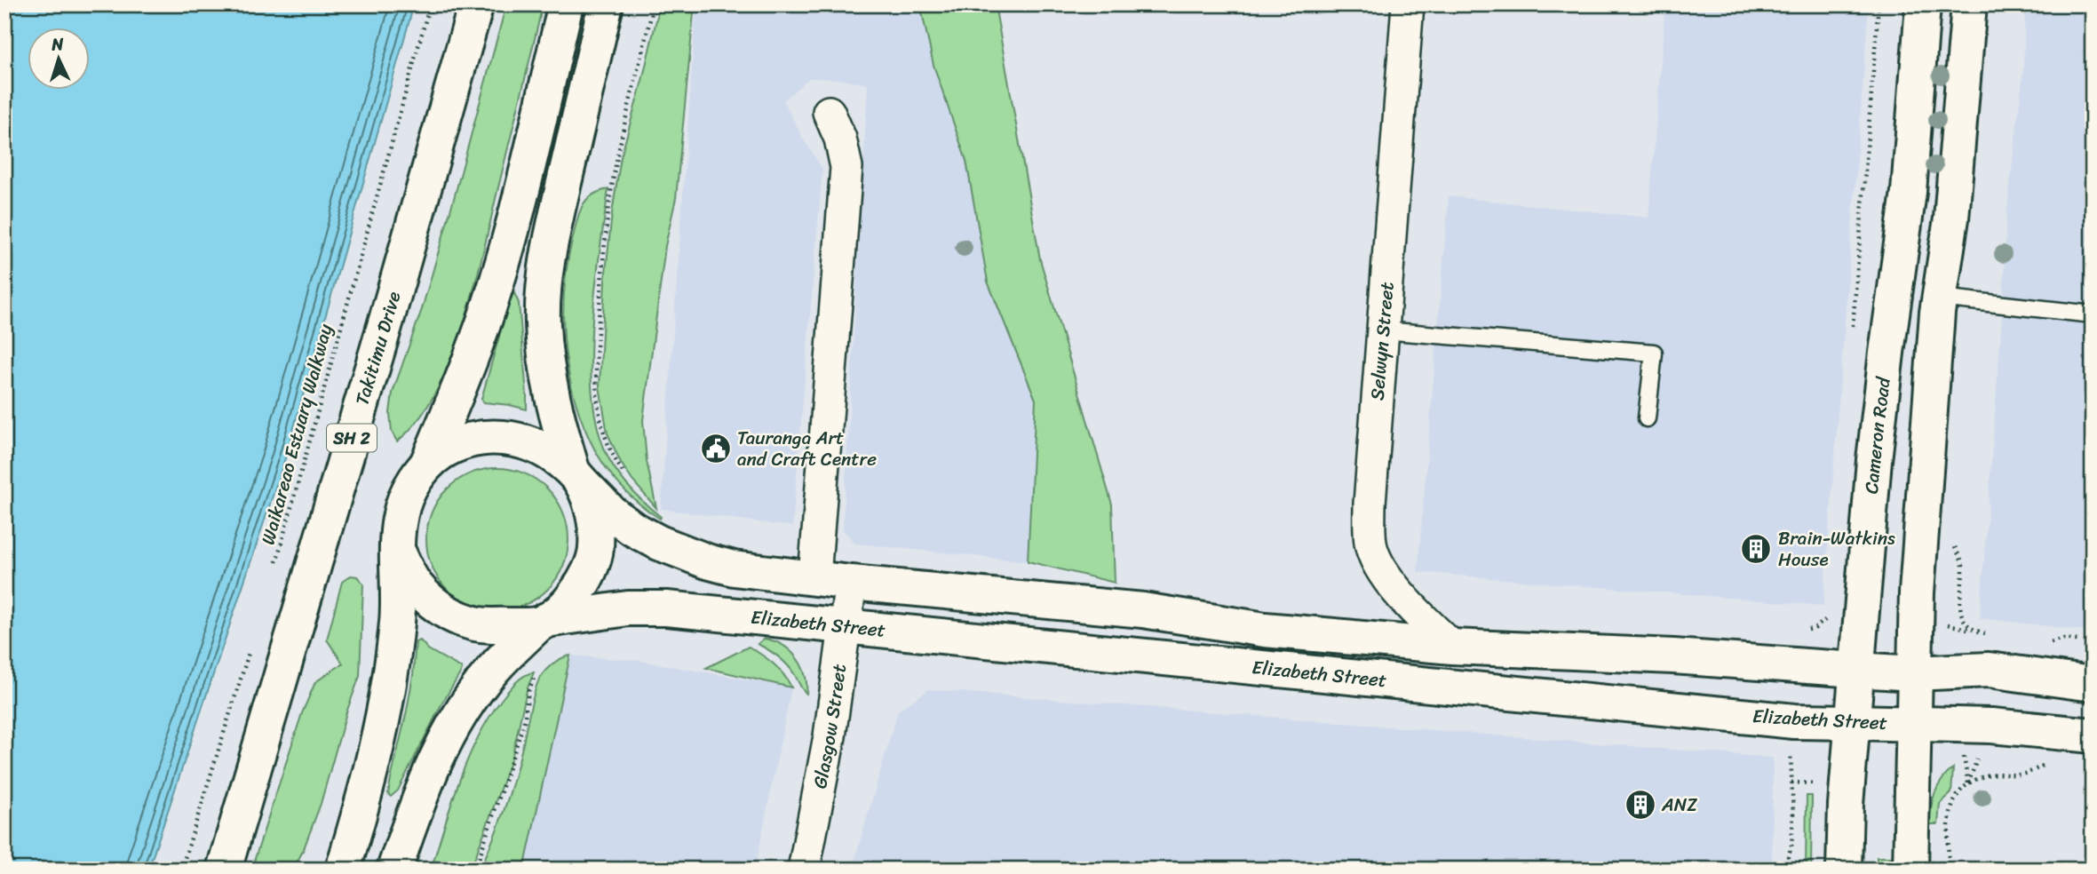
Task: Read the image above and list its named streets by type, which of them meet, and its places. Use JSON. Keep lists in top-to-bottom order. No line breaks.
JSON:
{"streets":{"main road":["Takitimu Drive","Cameron Road","SH 2","Elizabeth Street"],"street":["Selwyn Street","Glasgow Street"],"path":["Waikareao Estuary Walkway"]},"crossings":[["Selwyn Street","Elizabeth Street"],["Cameron Road","Elizabeth Street"],["Elizabeth Street","Glasgow Street"]],"places":{"public building":["Tauranga Art and Craft Centre"],"building":["Brain-Watkins House","ANZ"]},"north":"top"}
